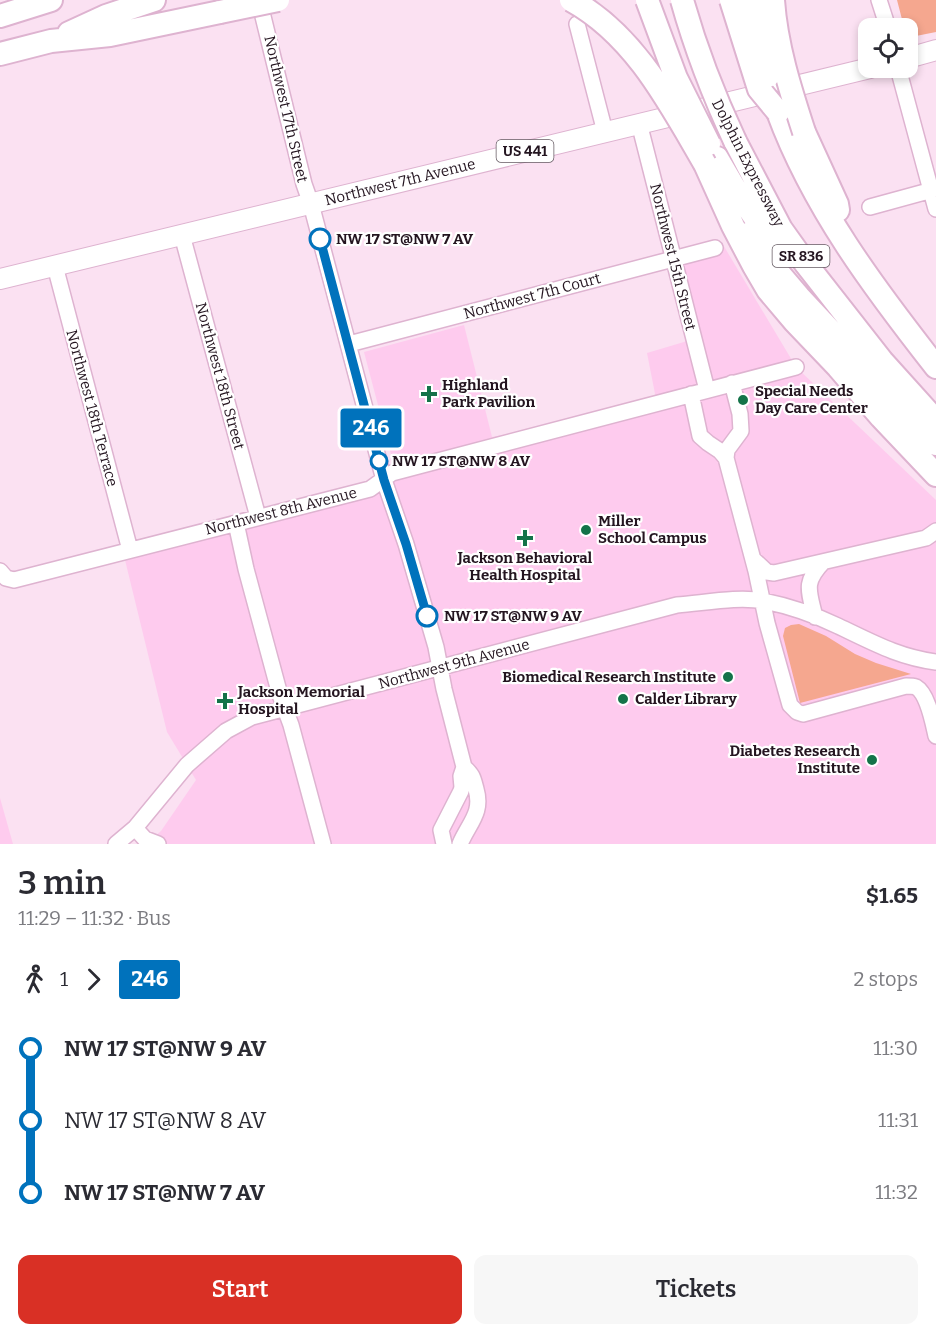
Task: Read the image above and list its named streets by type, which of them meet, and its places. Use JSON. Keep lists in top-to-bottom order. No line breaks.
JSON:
{"streets":{"highway":["Dolphin Expressway","SR 836"],"main road":["US 441","Northwest 7th Avenue"],"street":["Northwest 17th Street","Northwest 15th Street","Northwest 7th Court","Northwest 18th Street","Northwest 18th Terrace","Northwest 8th Avenue","Northwest 9th Avenue"]},"crossings":[["Northwest 17th Street","Northwest 7th Avenue"],["Northwest 17th Street","Northwest 7th Court"],["Northwest 17th Street","Northwest 8th Avenue"],["Northwest 17th Street","Northwest 9th Avenue"],["Northwest 7th Avenue","Northwest 15th Street"],["Northwest 7th Avenue","Northwest 18th Street"],["Northwest 7th Avenue","Northwest 18th Terrace"],["Northwest 15th Street","Northwest 7th Court"],["Northwest 15th Street","Northwest 8th Avenue"],["Northwest 18th Street","Northwest 8th Avenue"],["Northwest 18th Terrace","Northwest 8th Avenue"]],"places":{"other":["NW 17 ST@NW 7 AV","Special Needs Day Care Center","NW 17 ST@NW 8 AV","Miller School Campus","NW 17 ST@NW 9 AV","Biomedical Research Institute","Calder Library","Diabetes Research Institute"],"health":["Highland Park Pavilion","Jackson Behavioral Health Hospital","Jackson Memorial Hospital"]},"lines":["bus line 246"],"page":{"on_map":"246","heading":["3 min","11:29 – 11:32 · Bus","$1.65"],"legs":["1","246","2 stops"],"list":[{"name":"NW 17 ST@NW 9 AV","value":"11:30"},{"name":"NW 17 ST@NW 8 AV","value":"11:31"},{"name":"NW 17 ST@NW 7 AV","value":"11:32"}],"buttons":["Start","Tickets"]}}
